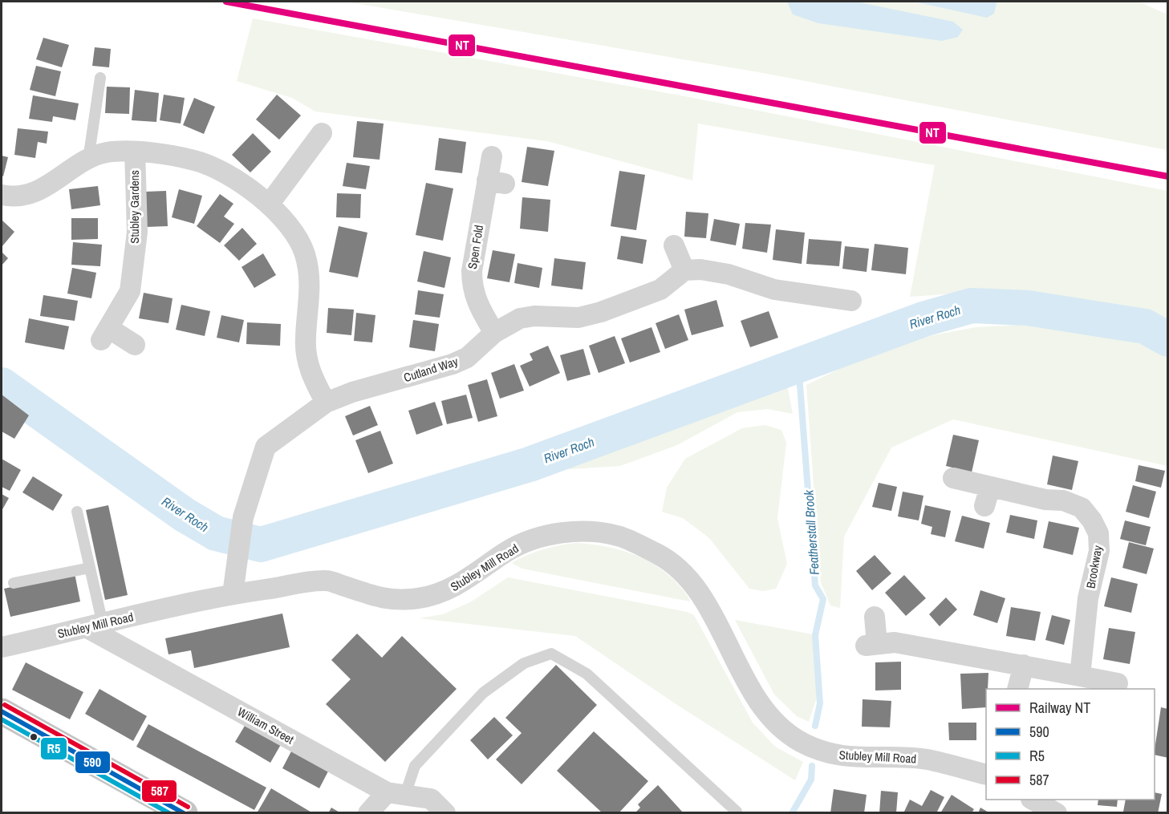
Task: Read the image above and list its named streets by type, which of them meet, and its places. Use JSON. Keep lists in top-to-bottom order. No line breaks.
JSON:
{"streets":{"street":["Stubley Gardens","Spen Fold","Cutland Way","Brookway","Stubley Mill Road","William Street"]},"crossings":[["Spen Fold","Cutland Way"],["Cutland Way","Stubley Mill Road"],["Stubley Mill Road","William Street"]],"water":["River Roch","Featherstall Brook"],"lines":["rail line NT","transit line 587","transit line 590","transit line R5"],"legend":["Railway NT","590","R5","587"]}
